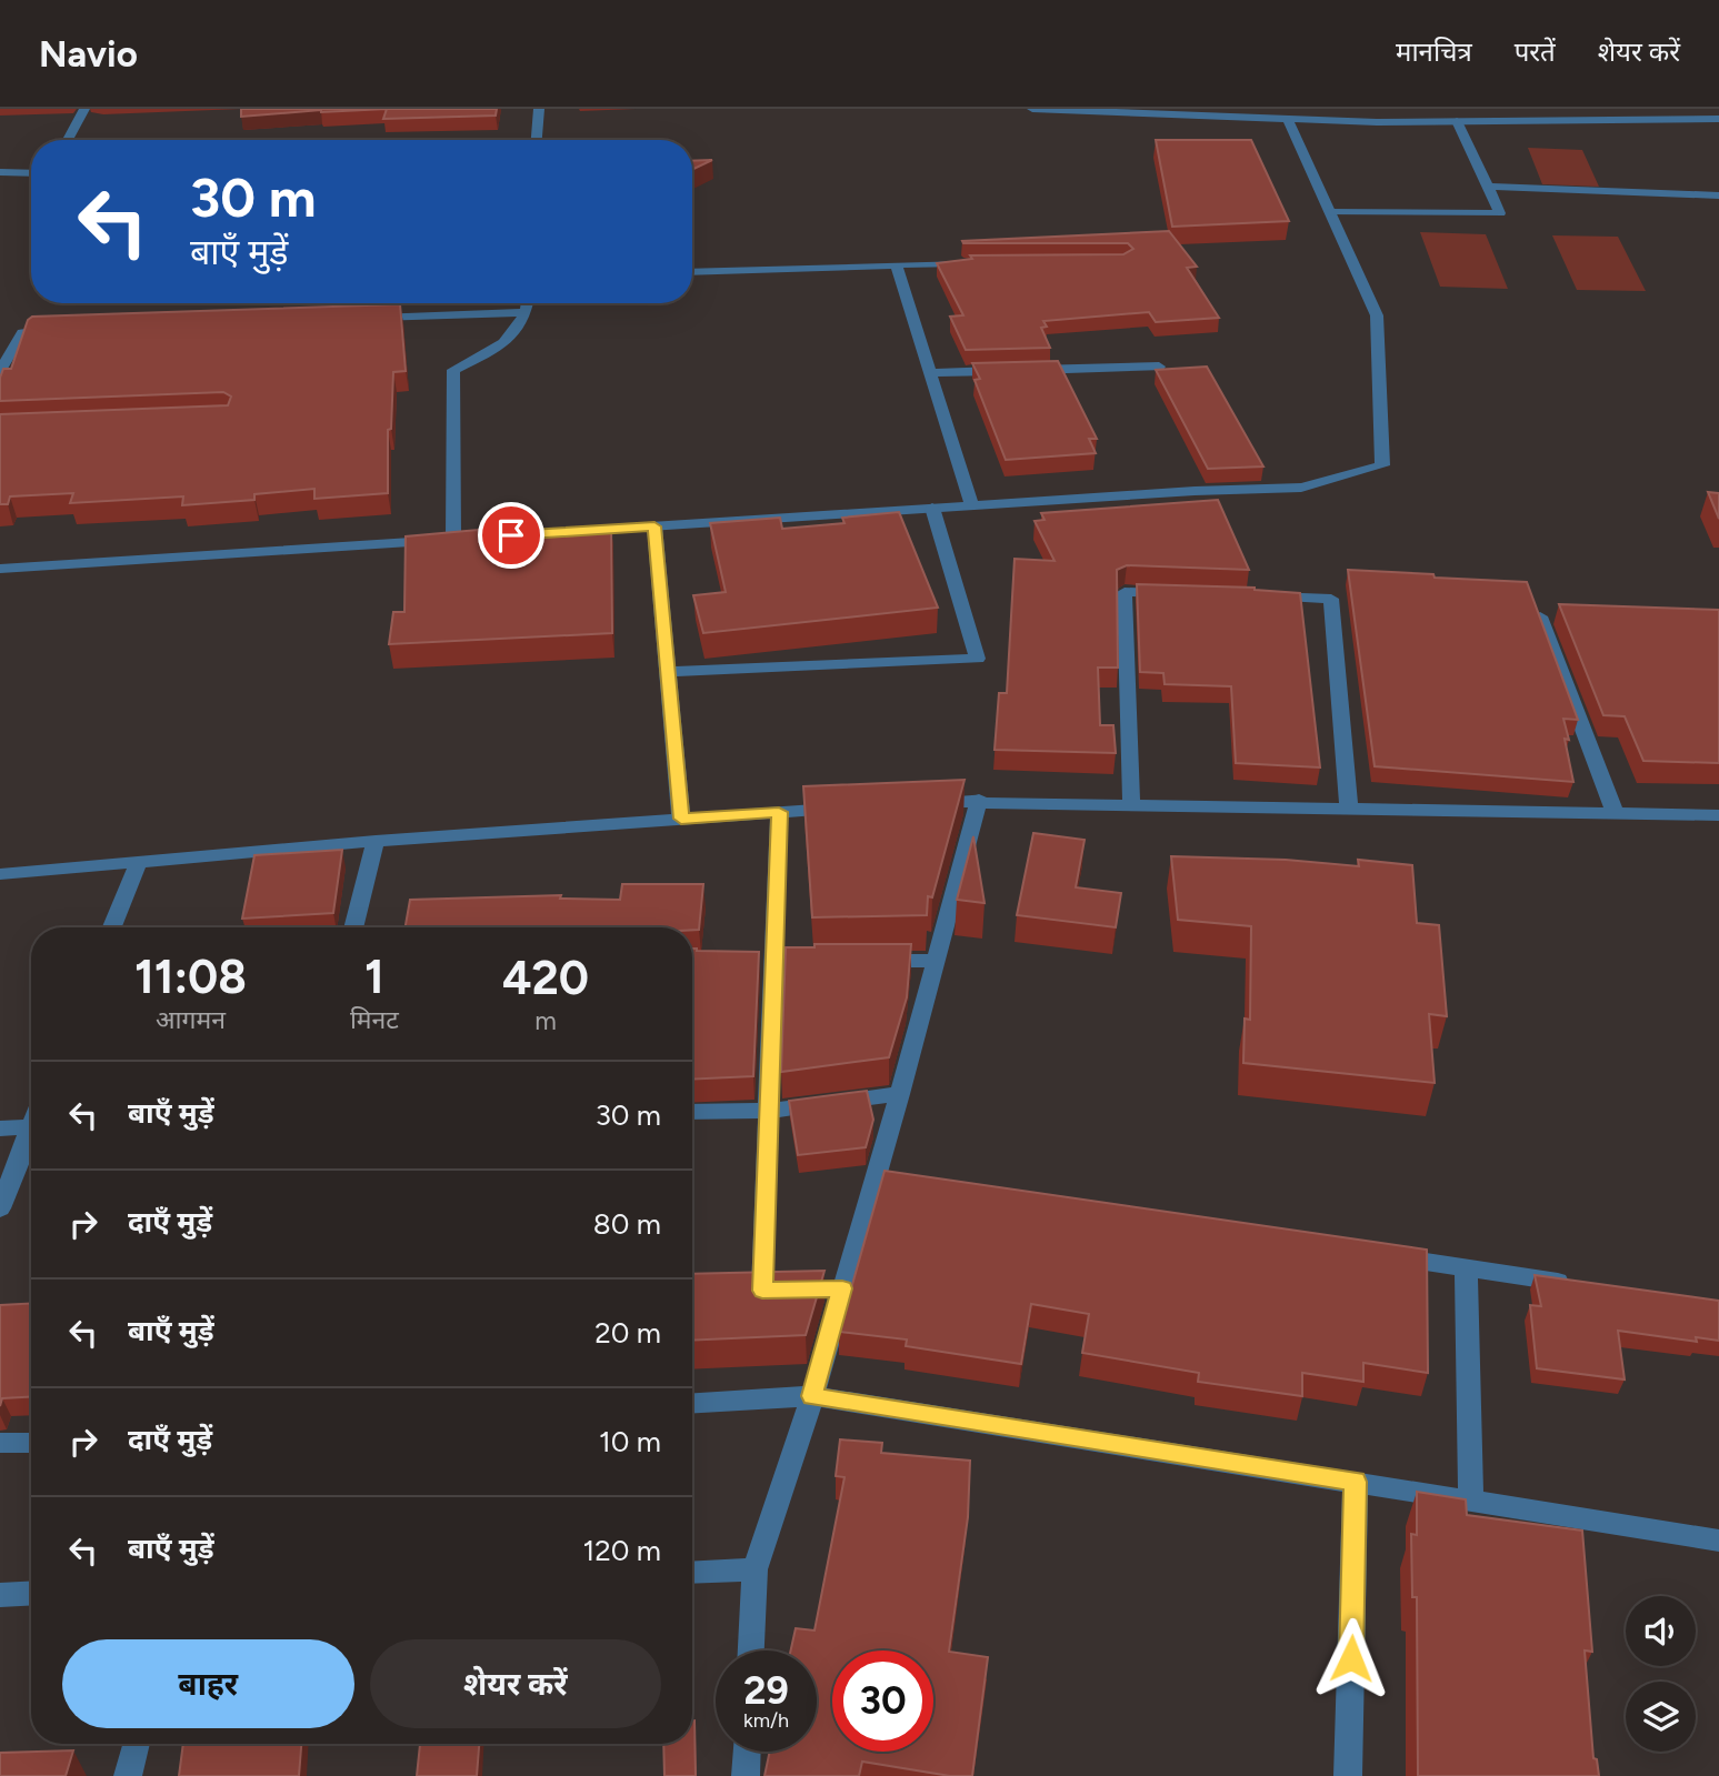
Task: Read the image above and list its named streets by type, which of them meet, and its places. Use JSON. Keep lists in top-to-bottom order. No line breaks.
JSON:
{"page":{"header":"Navio","nav":["मानचित्र","परतें","शेयर करें"],"turn":["30 m","बाएँ मुड़ें"],"eta":["11:08","आगमन","1","मिनट","420","m"],"list":[{"name":"बाएँ मुड़ें","value":"30 m"},{"name":"दाएँ मुड़ें","value":"80 m"},{"name":"बाएँ मुड़ें","value":"20 m"},{"name":"दाएँ मुड़ें","value":"10 m"},{"name":"बाएँ मुड़ें","value":"120 m"}],"buttons":["बाहर","शेयर करें"],"speed":"29 km/h","limit":"30"}}
